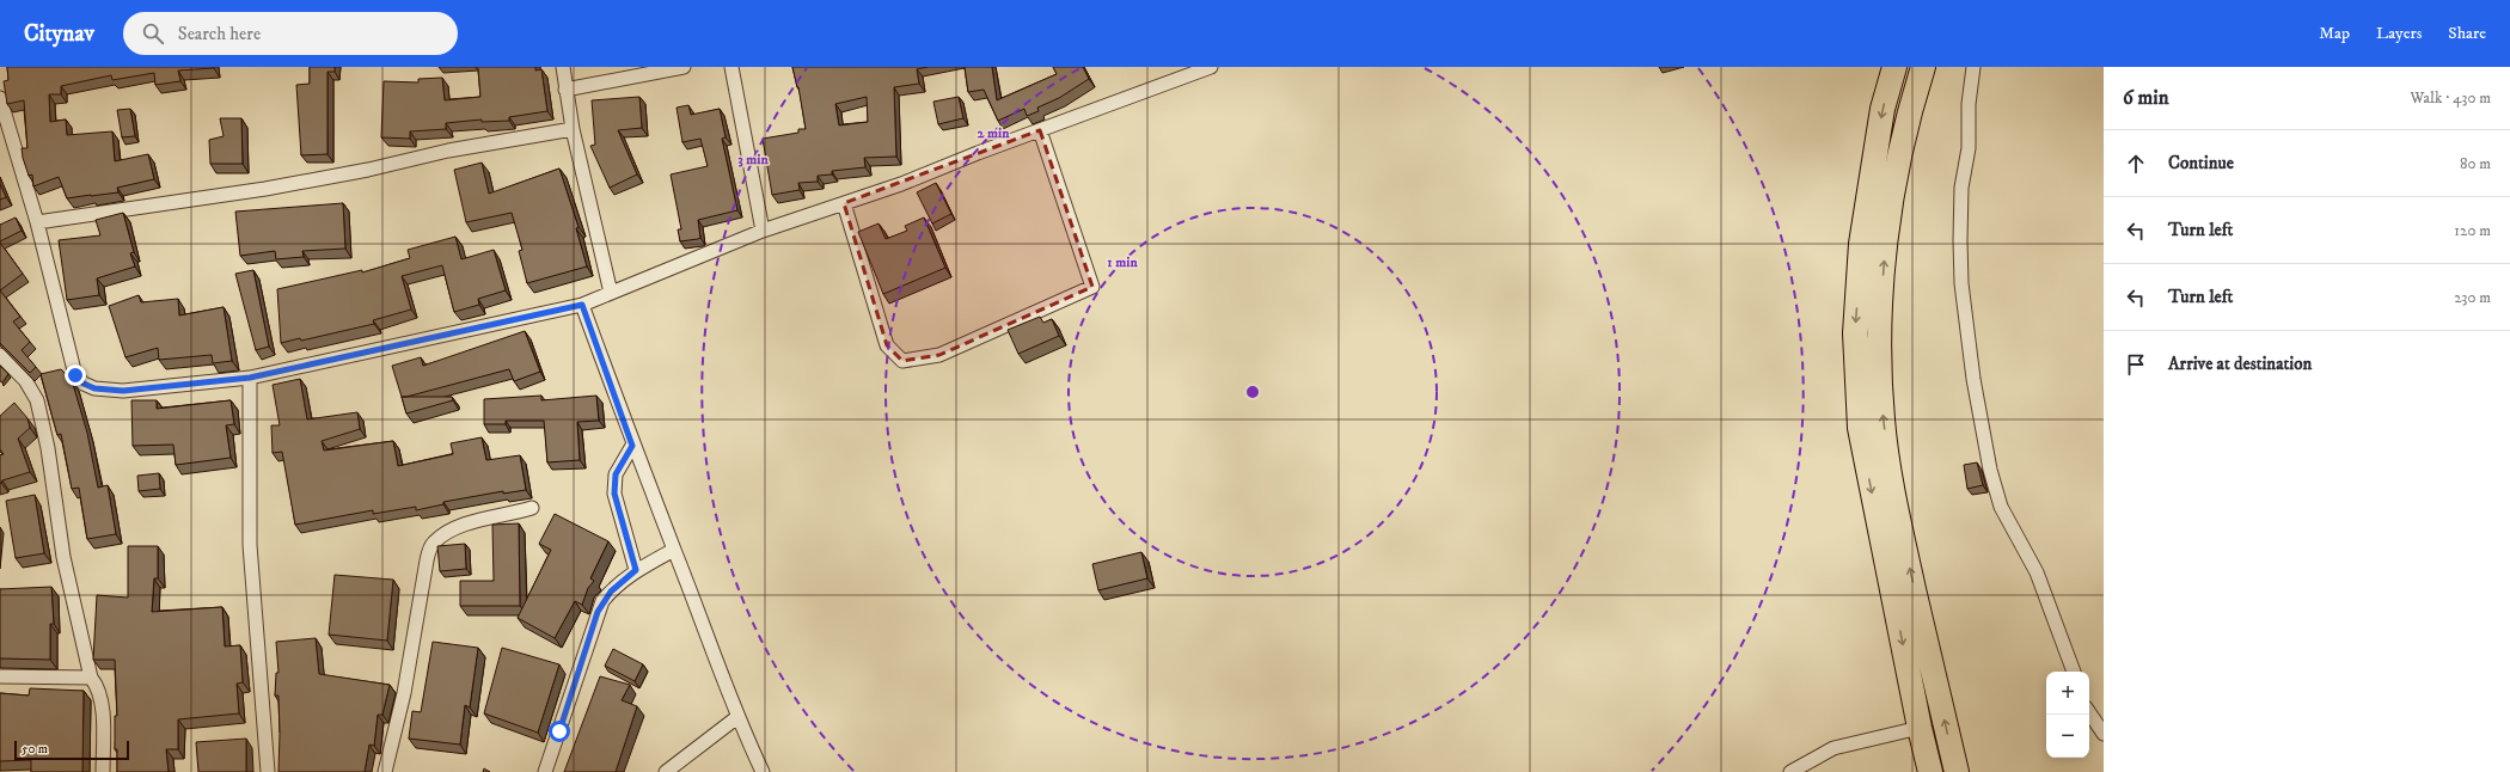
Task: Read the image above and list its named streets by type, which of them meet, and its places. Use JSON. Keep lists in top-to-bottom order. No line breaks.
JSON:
{"scale_bar":"50 m","page":{"header":"Citynav","search":"Search here","nav":["Map","Layers","Share"],"heading":["6 min","Walk · 430 m"],"list":[["Continue","80 m"],["Turn left","120 m"],["Turn left","230 m"],"Arrive at destination"],"map_buttons":["+","−"],"scale":"50 m"},"rings":["2 min","3 min","1 min"]}
